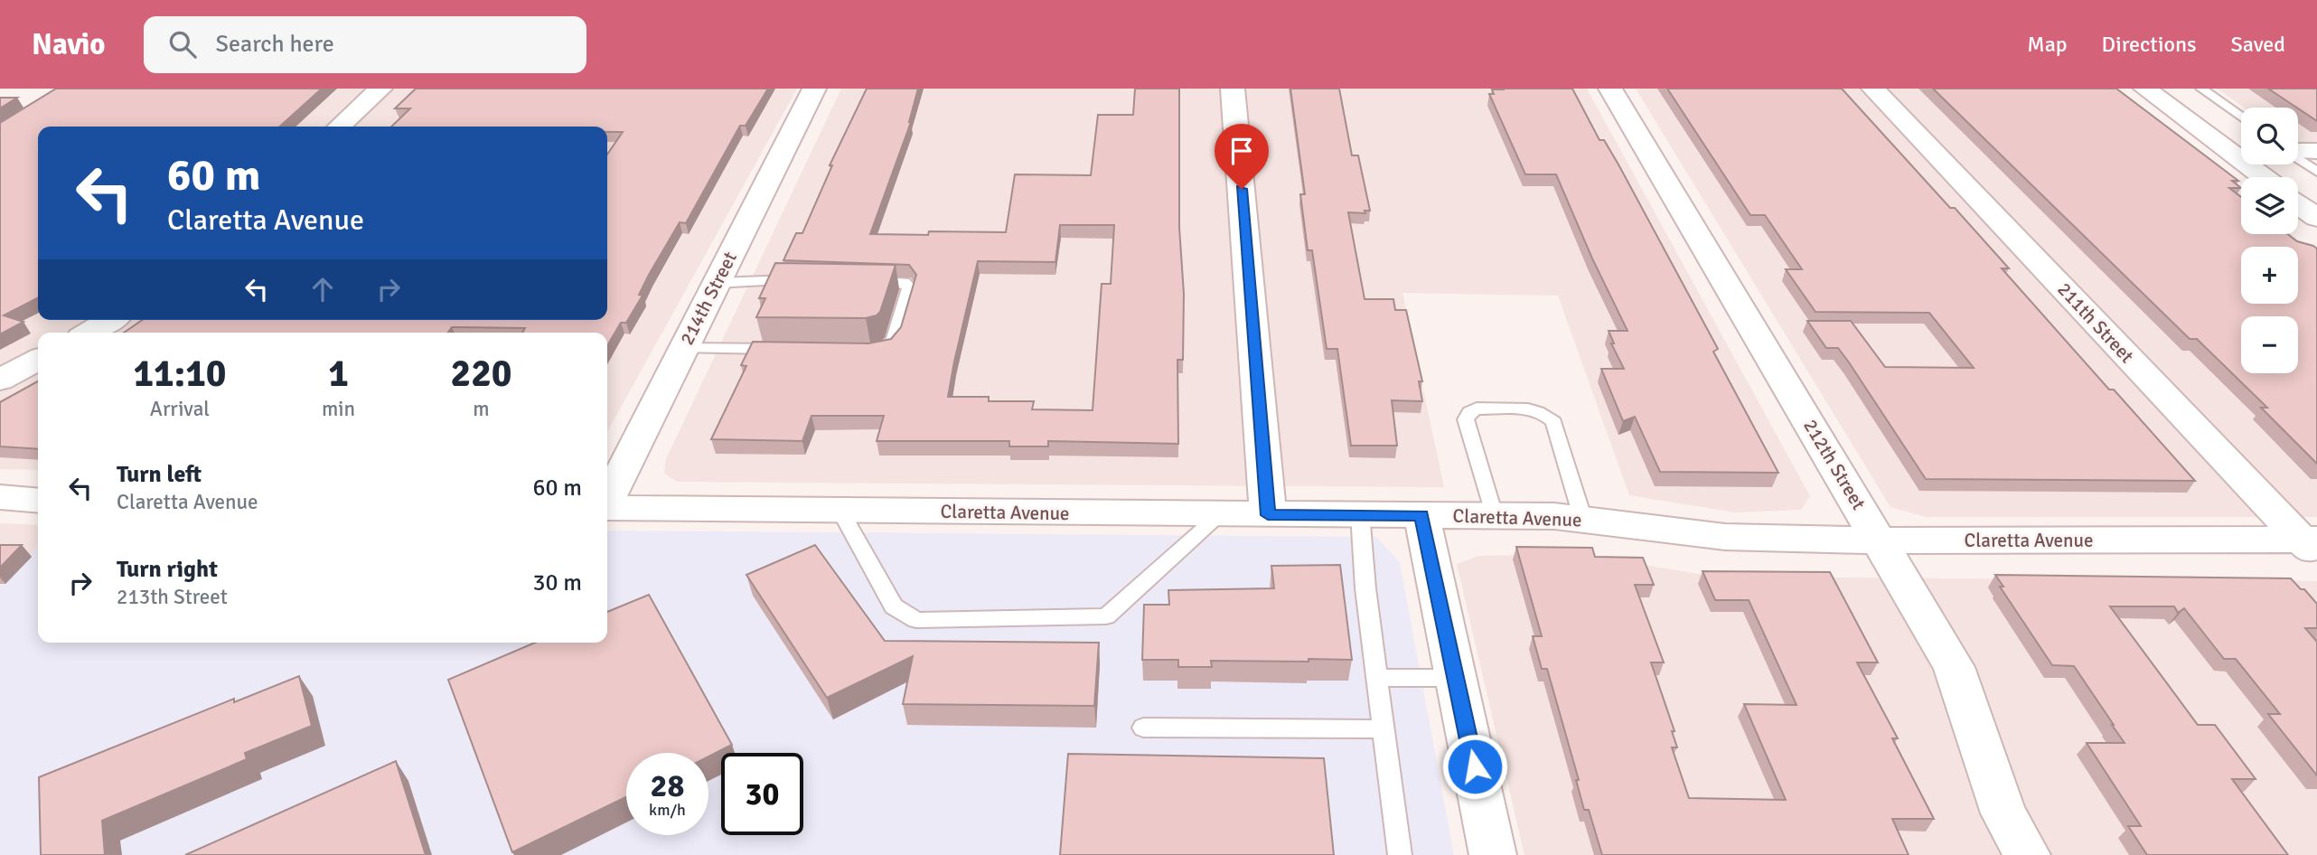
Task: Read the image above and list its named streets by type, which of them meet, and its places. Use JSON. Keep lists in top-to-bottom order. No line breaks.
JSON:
{"streets":{"street":["214th Street","211th Street","212th Street","Claretta Avenue"]},"crossings":[["211th Street","Claretta Avenue"],["212th Street","Claretta Avenue"]],"page":{"header":"Navio","search":"Search here","nav":["Map","Directions","Saved"],"map_buttons":["+","−"],"turn":["60 m","Claretta Avenue"],"eta":["11:10","Arrival","1","min","220","m"],"list":[{"name":"Turn left","note":"Claretta Avenue","value":"60 m"},{"name":"Turn right","note":"213th Street","value":"30 m"}],"speed":"28 km/h","limit":"30"}}
